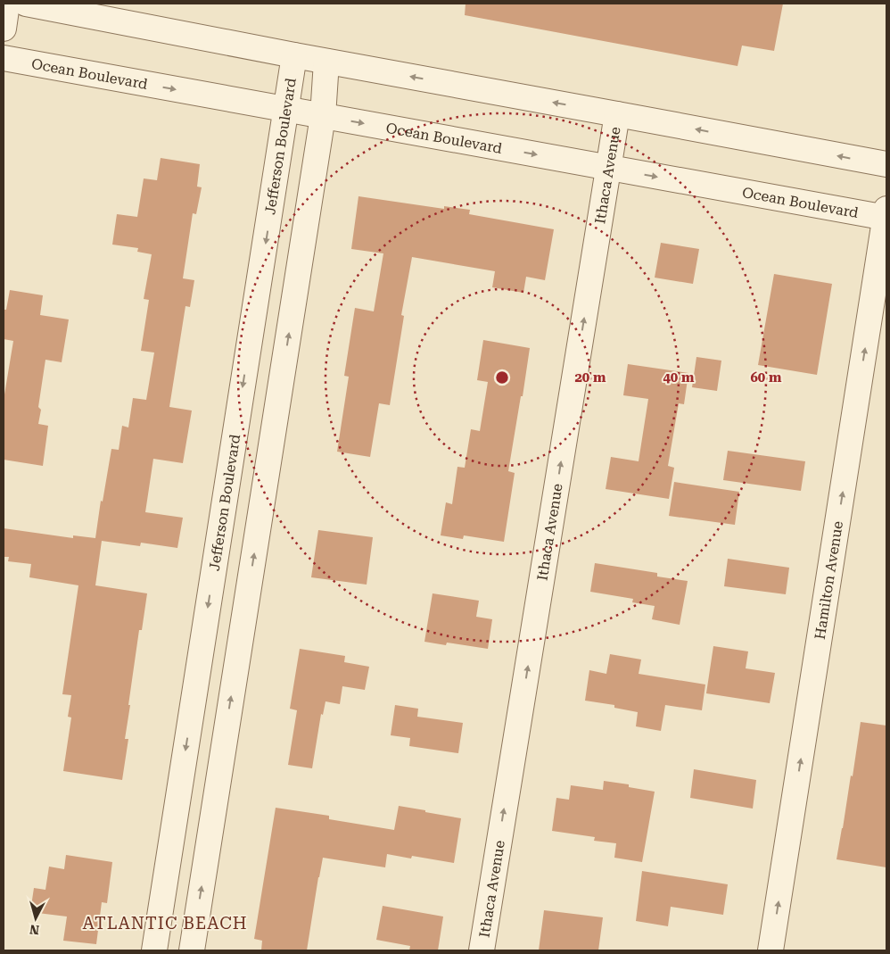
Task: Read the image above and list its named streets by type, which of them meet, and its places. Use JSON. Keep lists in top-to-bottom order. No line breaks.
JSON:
{"streets":{"street":["Ocean Boulevard","Jefferson Boulevard","Ithaca Avenue","Hamilton Avenue"]},"crossings":[["Ocean Boulevard","Jefferson Boulevard"],["Ocean Boulevard","Ithaca Avenue"],["Ocean Boulevard","Hamilton Avenue"]],"one_way":["Ithaca Avenue","Hamilton Avenue"],"districts":["ATLANTIC BEACH"],"north":"bottom","rings":["20 m","40 m","60 m"]}
